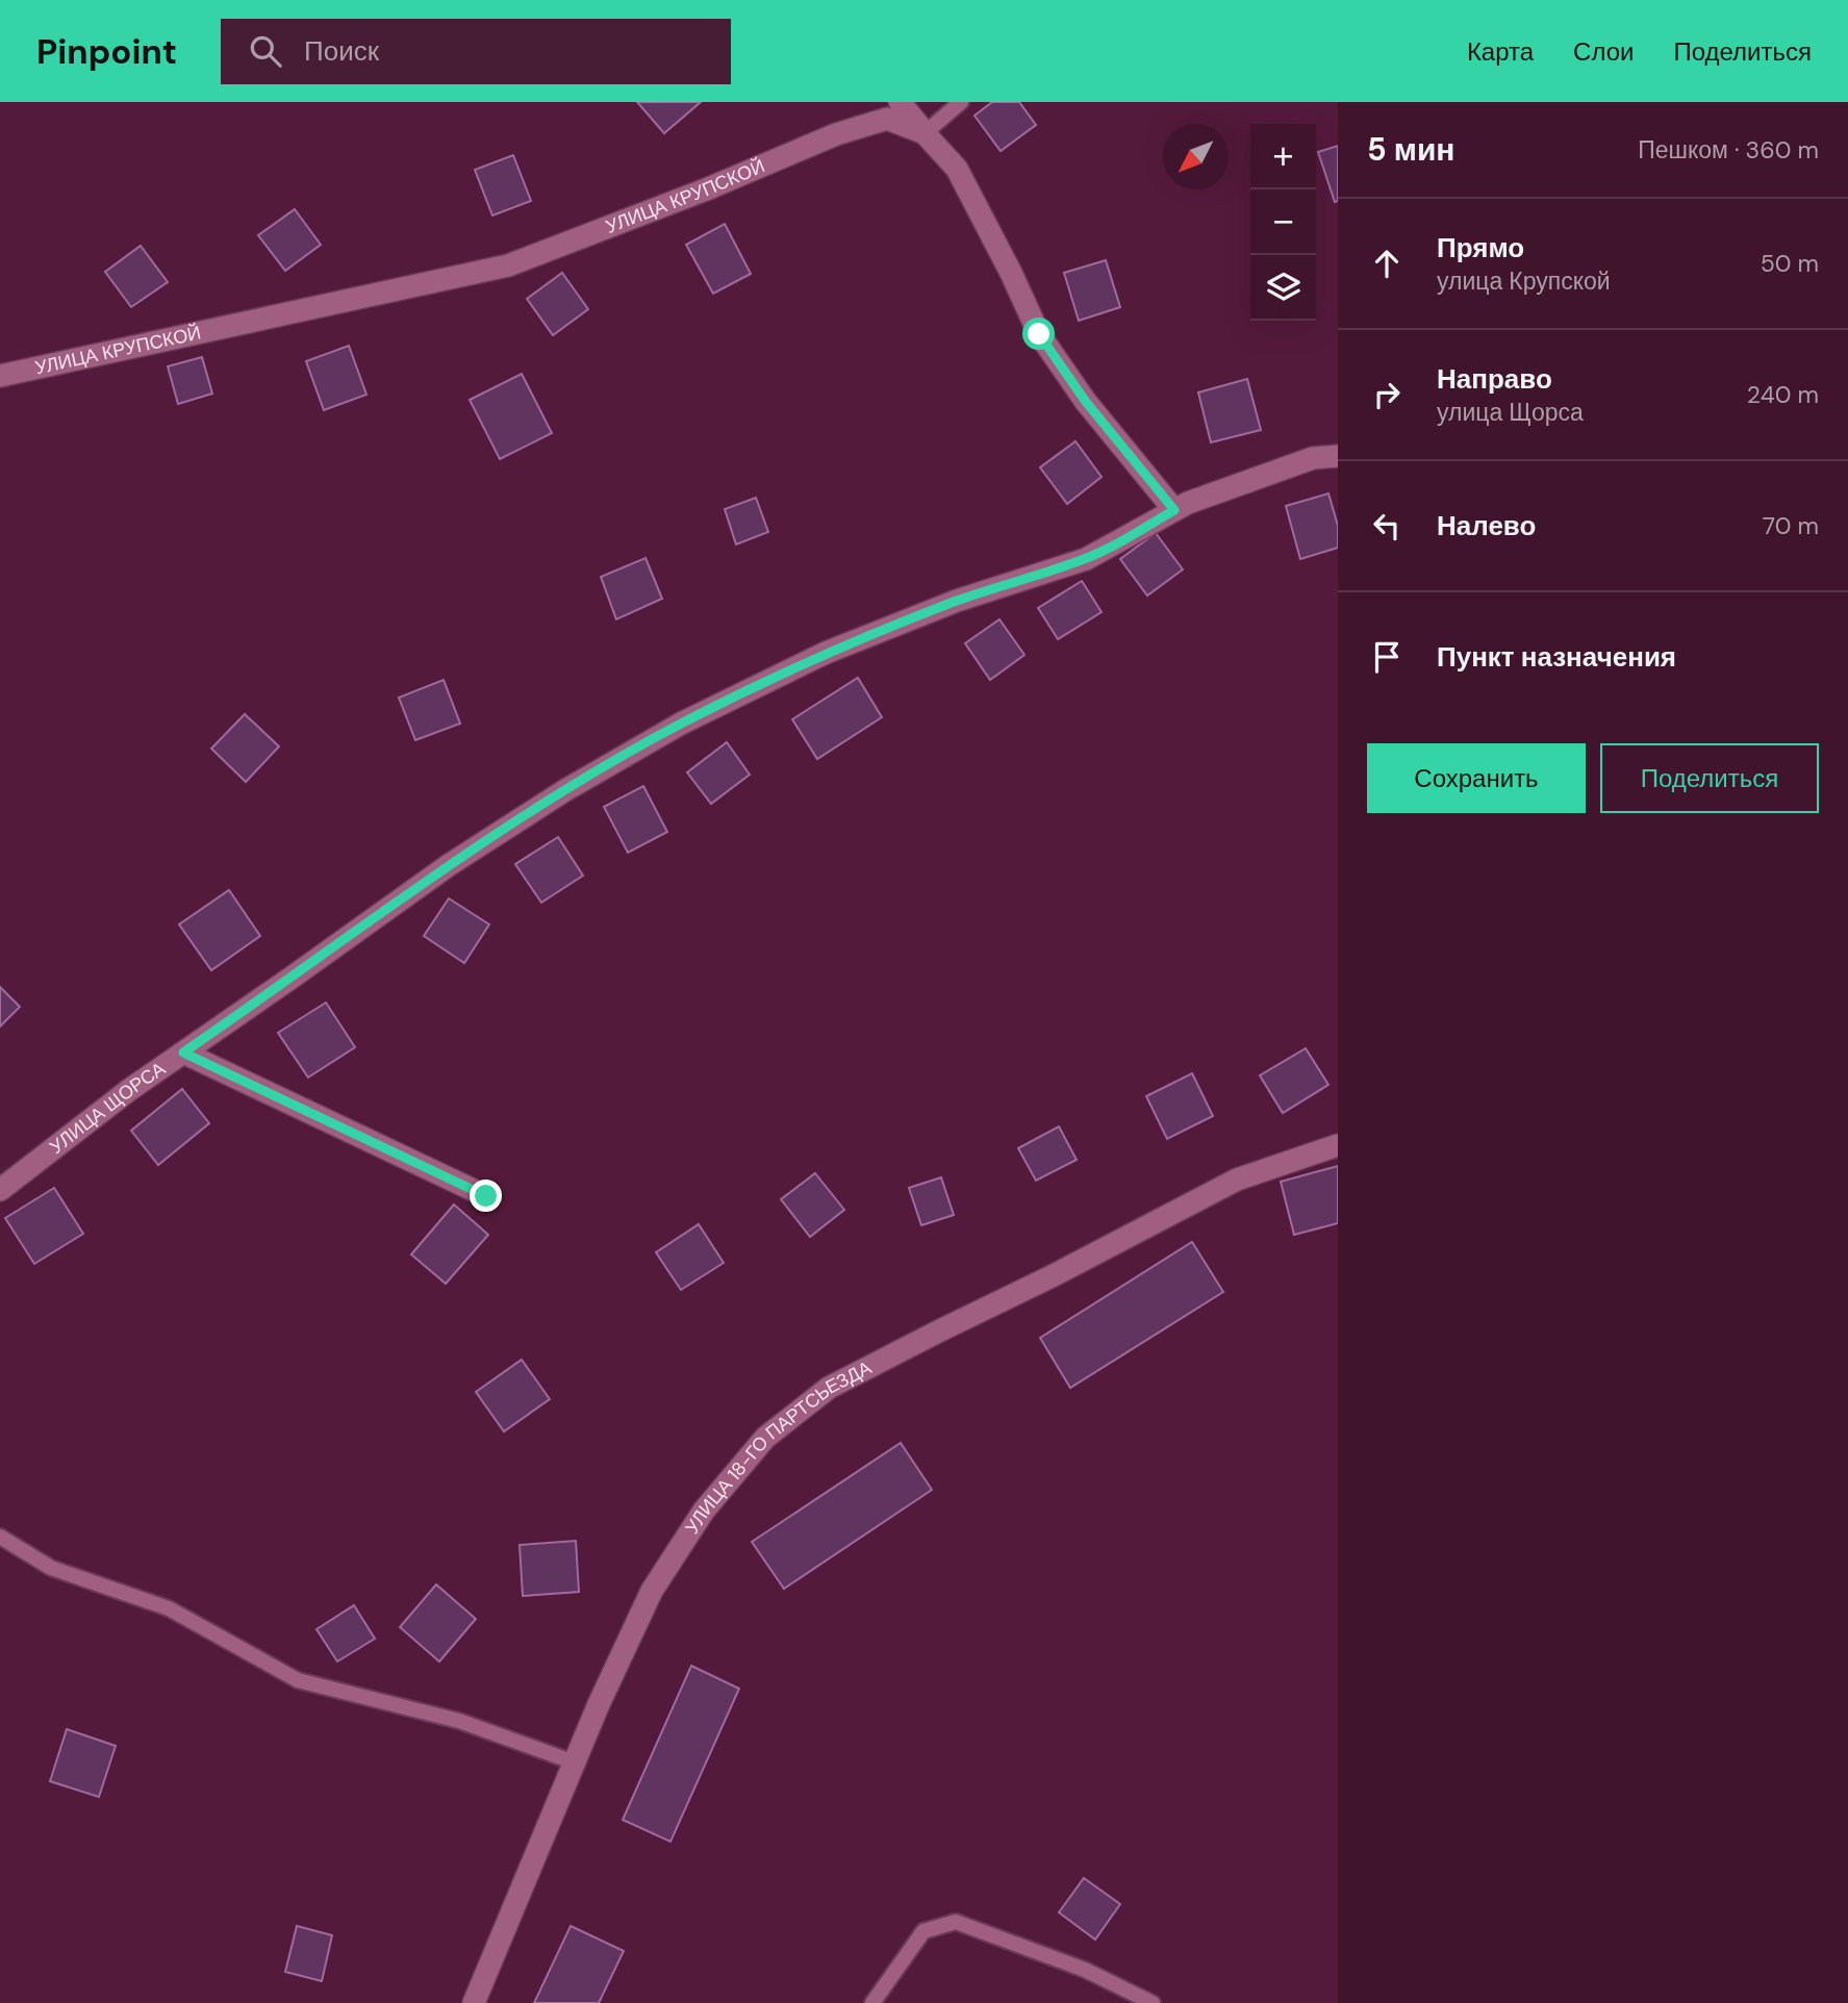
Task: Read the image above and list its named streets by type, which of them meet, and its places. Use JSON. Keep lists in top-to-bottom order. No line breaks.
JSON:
{"streets":{"street":["УЛИЦА КРУПСКОЙ","УЛИЦА ЩОРСА","УЛИЦА 18-ГО ПАРТСЬЕЗДА"]},"crossings":[["УЛИЦА КРУПСКОЙ","УЛИЦА ЩОРСА"]],"north":"bottom left","page":{"header":"Pinpoint","search":"Поиск","nav":["Карта","Слои","Поделиться"],"heading":["5 мин","Пешком · 360 m"],"map_buttons":["+","−"],"list":[["Прямо","улица Крупской","50 m"],["Направо","улица Щорса","240 m"],["Налево","70 m"],"Пункт назначения"],"buttons":["Сохранить","Поделиться"]}}
